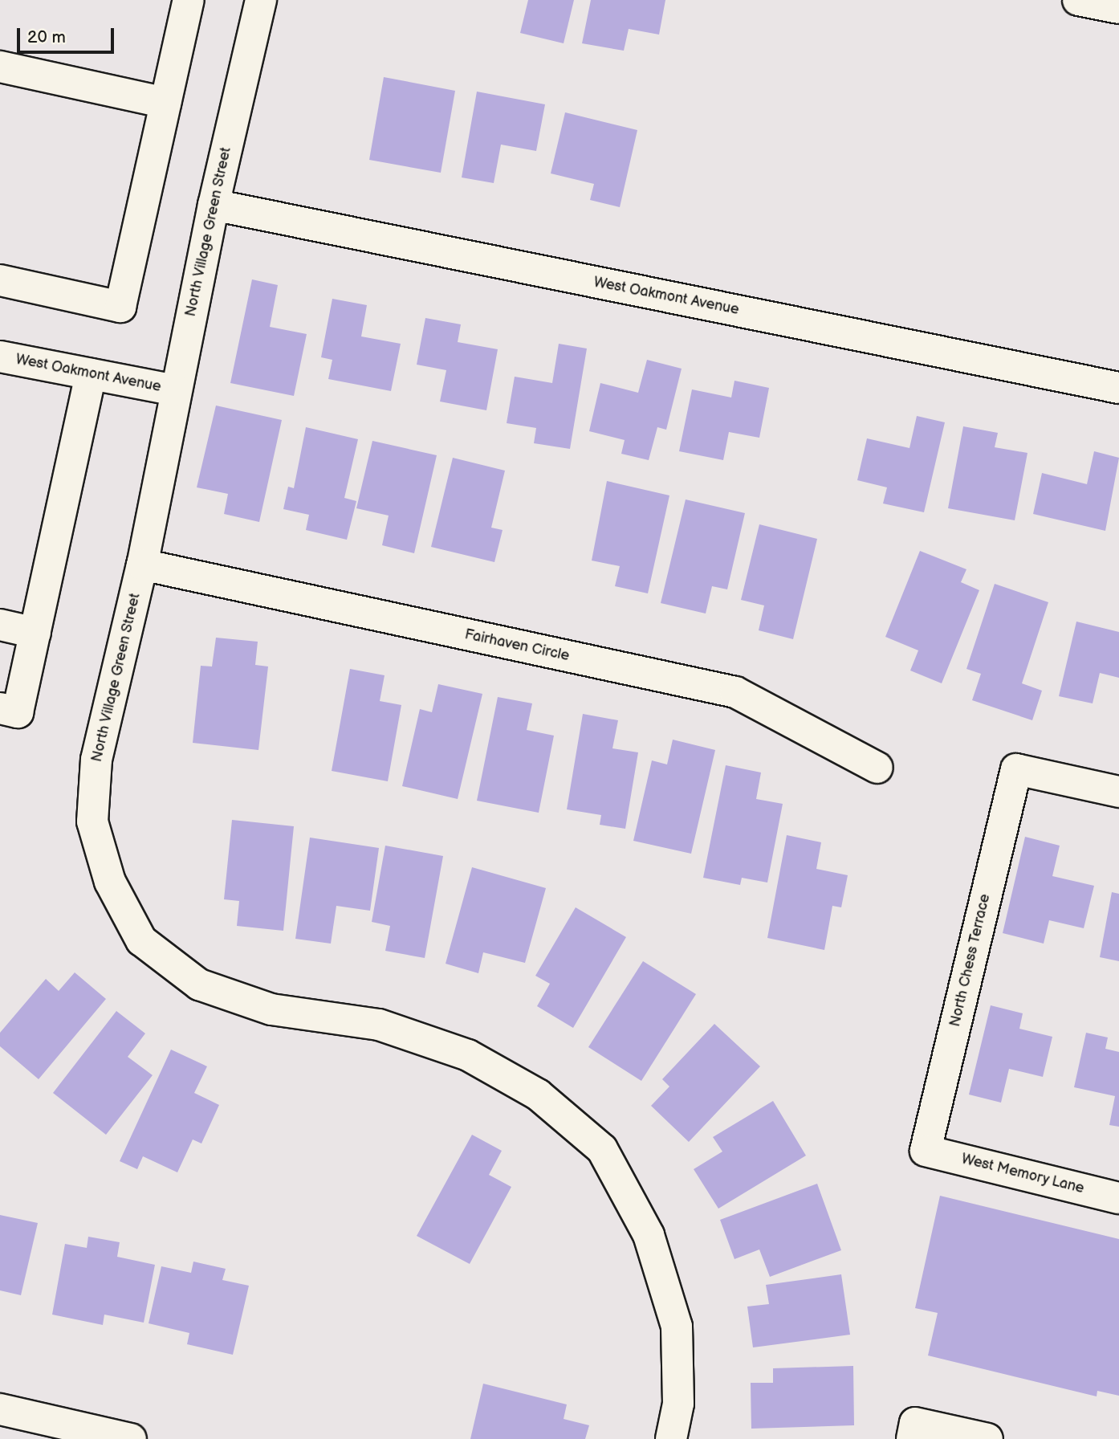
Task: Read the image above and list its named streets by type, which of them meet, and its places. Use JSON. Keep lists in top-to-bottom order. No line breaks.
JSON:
{"streets":{"street":["North Village Green Street","West Oakmont Avenue","Fairhaven Circle","North Chess Terrace","West Memory Lane"]},"crossings":[["North Village Green Street","West Oakmont Avenue"],["North Village Green Street","Fairhaven Circle"],["North Chess Terrace","West Memory Lane"]],"scale_bar":"20 m"}
